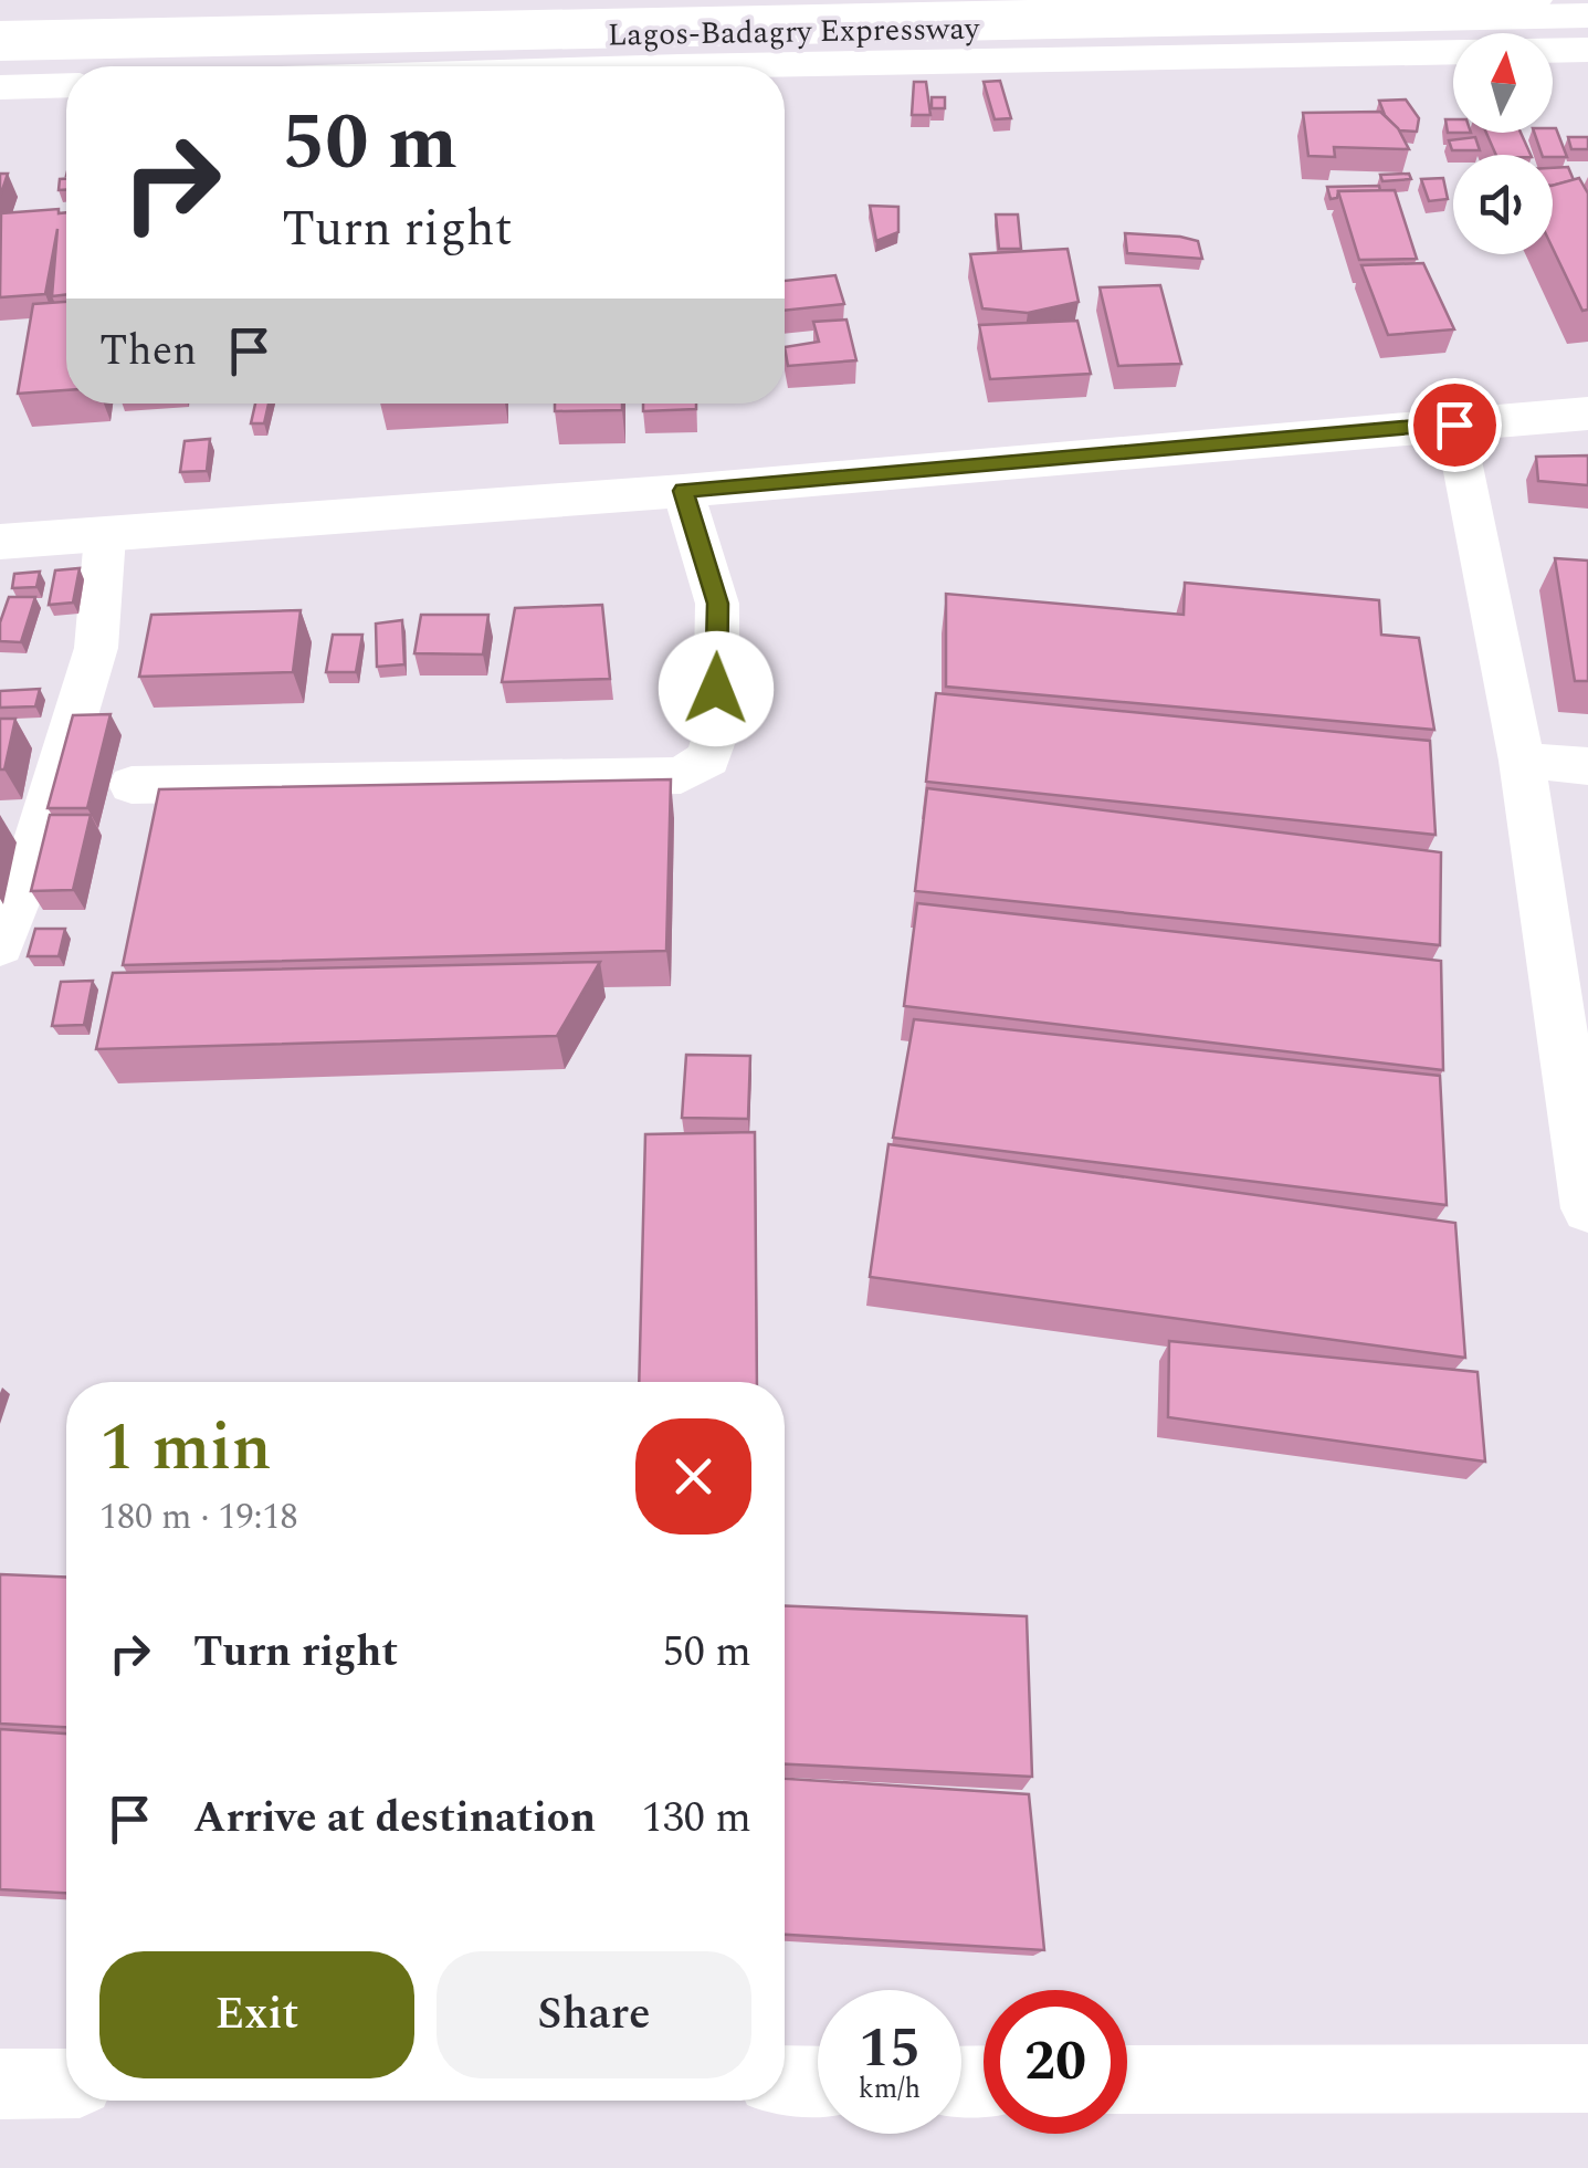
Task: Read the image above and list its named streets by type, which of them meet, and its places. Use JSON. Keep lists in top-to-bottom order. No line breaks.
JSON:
{"streets":{"main road":["Lagos-Badagry Expressway"]},"north":"top","page":{"turn":["50 m","Turn right"],"then":"Then","heading":["1 min","180 m · 19:18"],"list":[{"name":"Turn right","value":"50 m"},{"name":"Arrive at destination","value":"130 m"}],"buttons":["Exit","Share"],"speed":"15 km/h","limit":"20"}}
